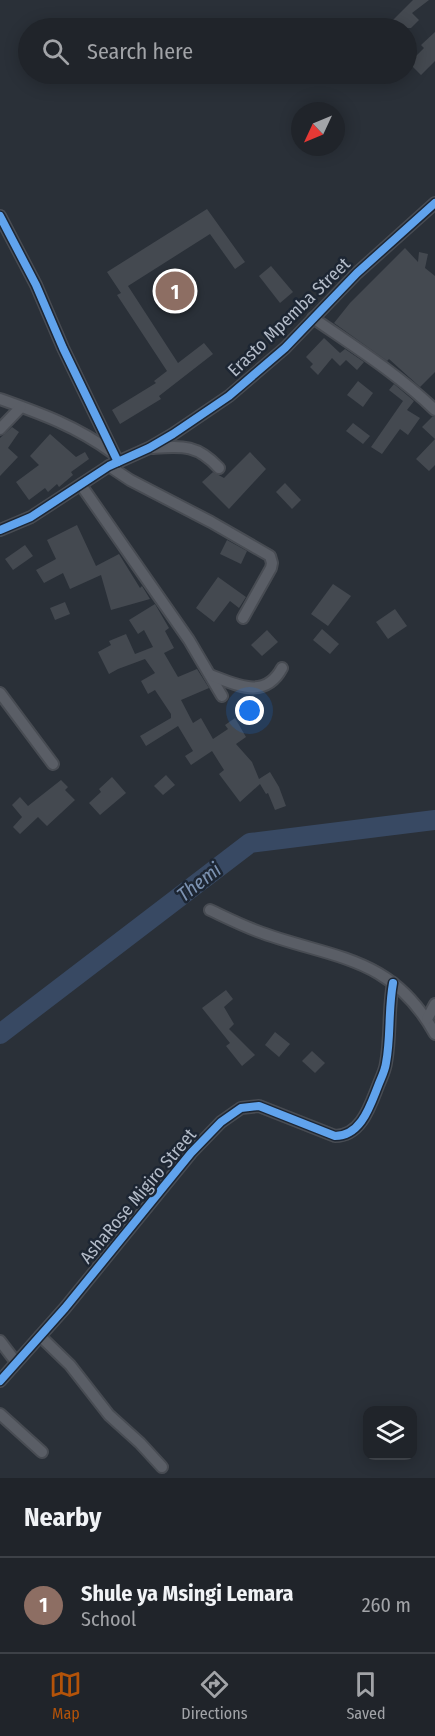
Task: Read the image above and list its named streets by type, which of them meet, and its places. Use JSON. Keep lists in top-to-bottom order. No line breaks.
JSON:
{"streets":{"street":["Erasto Mpemba Street","AshaRose Migiro Street"]},"water":["Themi"],"north":"bottom left","page":{"search":"Search here","pins":"1","heading":"Nearby","list":[{"mark":"1","name":"Shule ya Msingi Lemara","note":"School","value":"260 m"}],"nav":["Map","Directions","Saved"]}}
